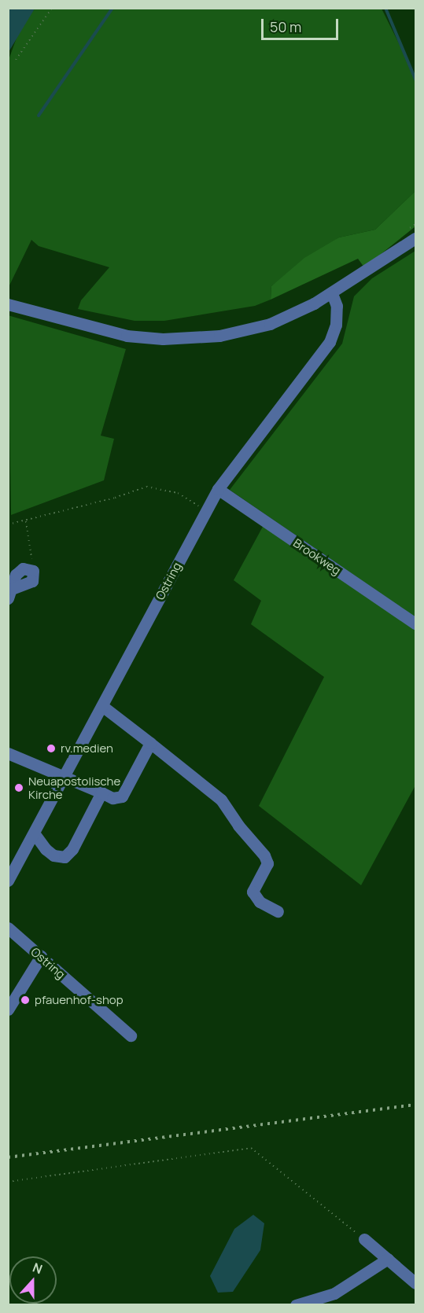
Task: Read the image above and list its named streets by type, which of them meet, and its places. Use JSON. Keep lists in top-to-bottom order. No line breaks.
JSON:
{"streets":{"street":["Brookweg","Ostring"]},"crossings":[["Brookweg","Ostring"]],"places":["rv.medien","Neuapostolische Kirche","pfauenhof-shop"],"scale_bar":"50 m","north":"top"}
